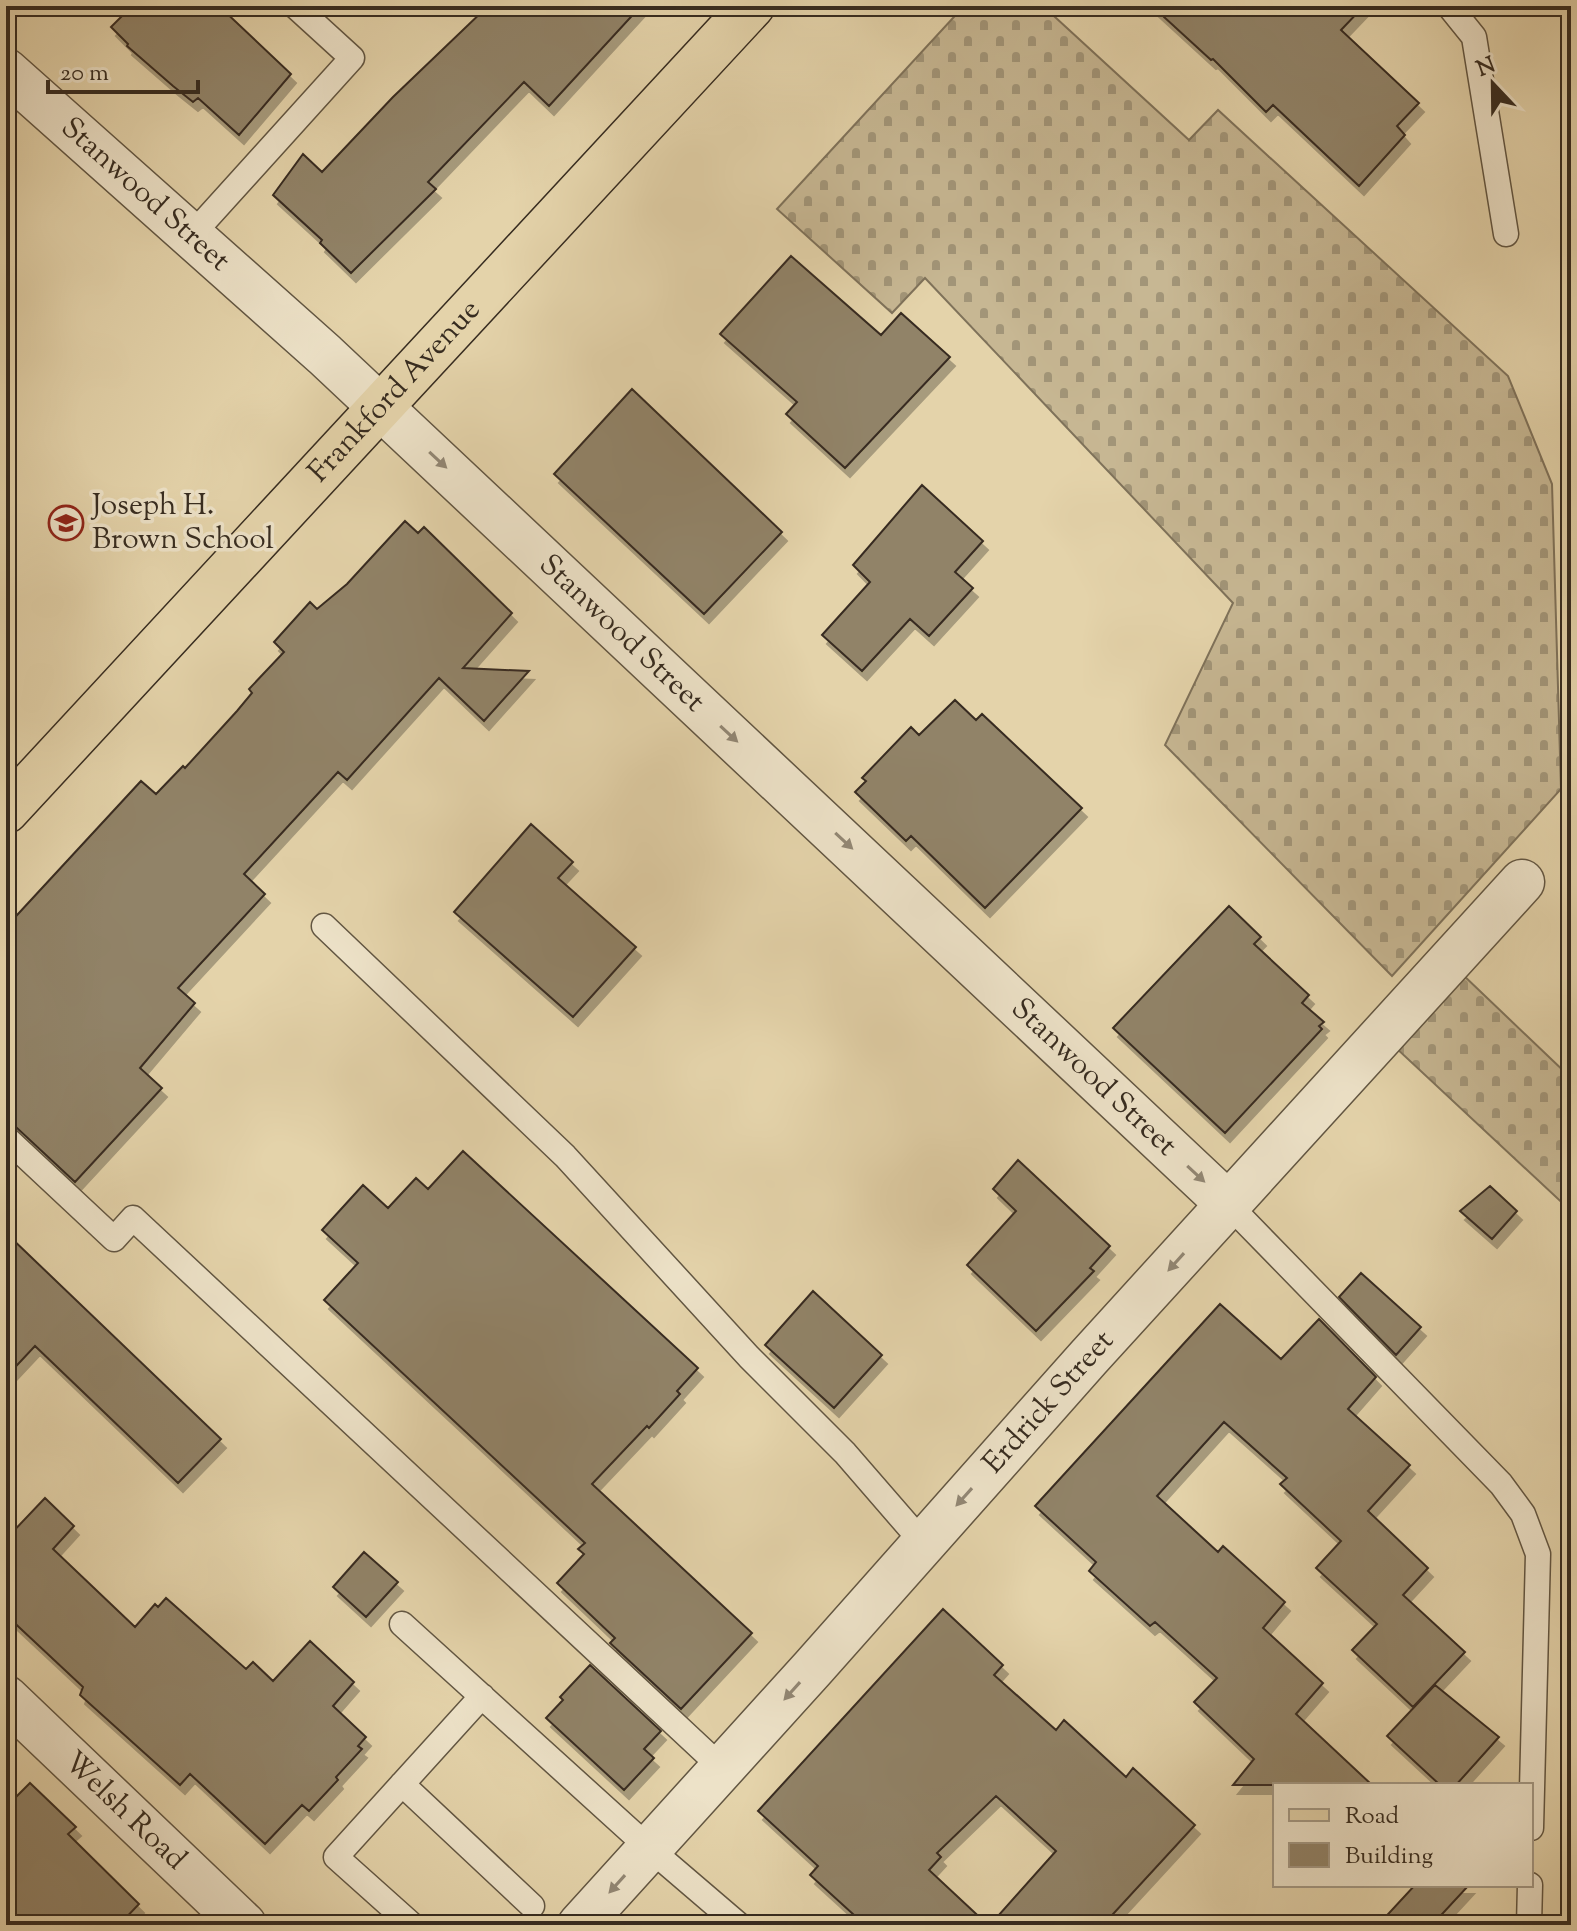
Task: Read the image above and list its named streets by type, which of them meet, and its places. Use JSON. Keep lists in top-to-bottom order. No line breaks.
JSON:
{"streets":{"main road":["Frankford Avenue"],"street":["Stanwood Street","Erdrick Street","Welsh Road"]},"crossings":[["Stanwood Street","Frankford Avenue"],["Stanwood Street","Erdrick Street"]],"one_way":["Stanwood Street","Erdrick Street"],"places":{"school or university":["Joseph H. Brown School"]},"legend":["Road","Building"],"scale_bar":"20 m","north":"top"}
